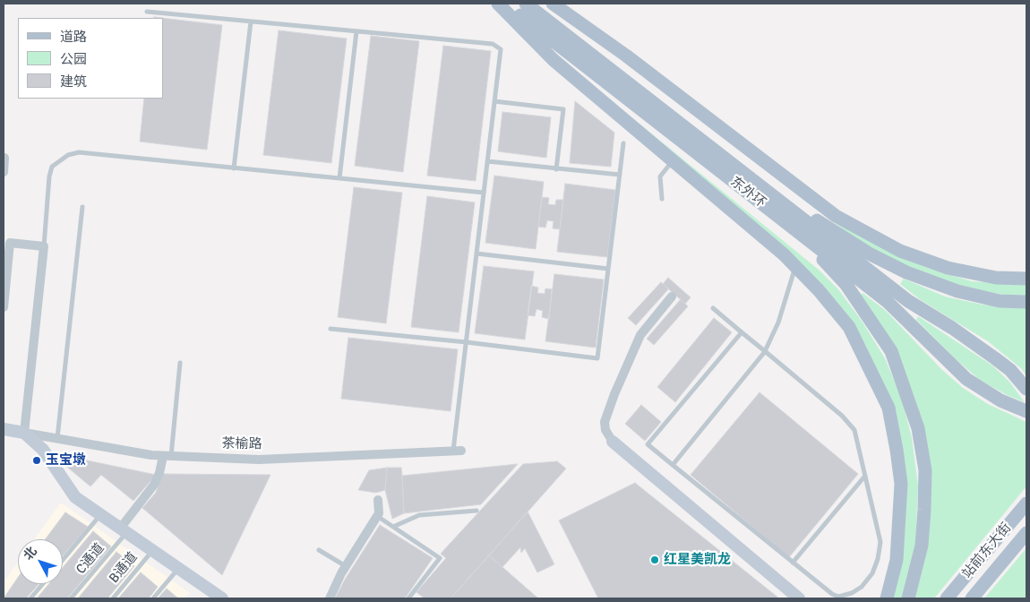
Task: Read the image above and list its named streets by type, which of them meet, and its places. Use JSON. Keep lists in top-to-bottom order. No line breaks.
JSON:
{"streets":{"main road":["东外环","站前东大街"],"street":["茶榆路"],"lane":["C通道","B通道"]},"places":["玉宝墩","红星美凯龙"],"legend":["道路","公园","建筑"],"north":"top left"}
